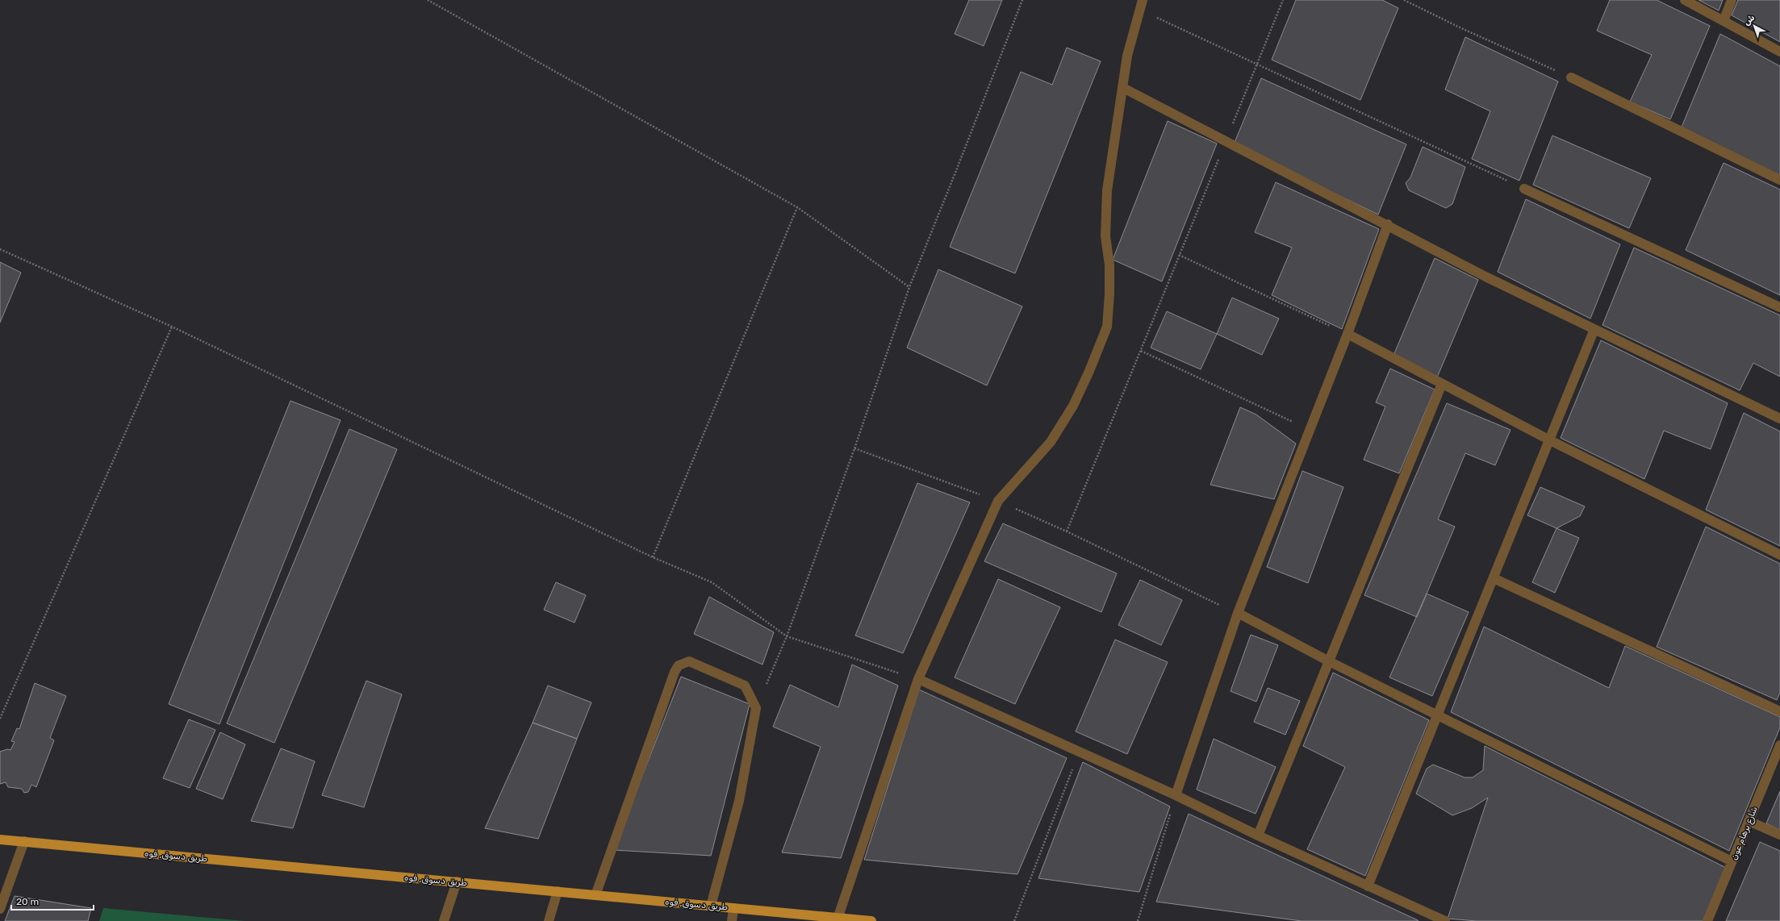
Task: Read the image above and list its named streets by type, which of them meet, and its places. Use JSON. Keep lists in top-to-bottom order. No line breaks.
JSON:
{"streets":{"main road":["طريق دسوق, فوه"],"street":["شارع برهام عون"]},"scale_bar":"20 m","north":"top left"}
